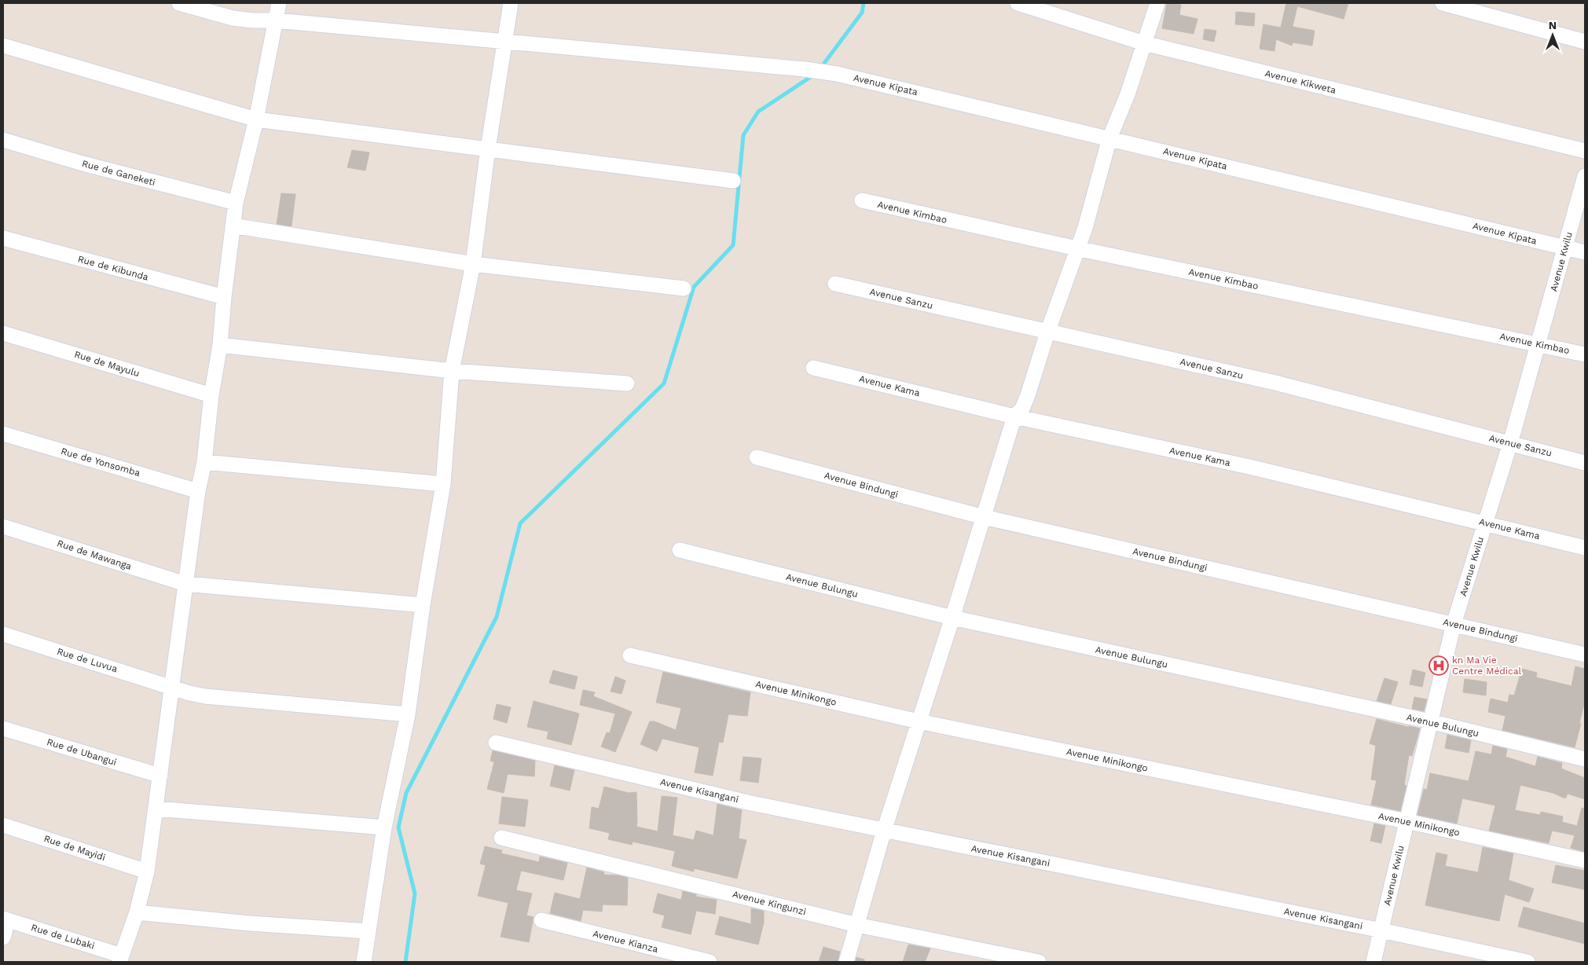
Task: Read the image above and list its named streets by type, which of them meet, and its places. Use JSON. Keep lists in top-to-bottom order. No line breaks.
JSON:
{"streets":{"street":["Avenue Kikweta","Avenue Kipata","Rue de Ganeketi","Avenue Kimbao","Avenue Kwilu","Rue de Kibunda","Avenue Sanzu","Rue de Mayulu","Avenue Kama","Rue de Yonsomba","Avenue Bindungi","Rue de Mawanga","Avenue Bulungu","Rue de Luvua","Avenue Minikongo","Rue de Ubangui","Avenue Kisangani","Rue de Mayidi","Avenue Kingunzi","Rue de Lubaki","Avenue Kianza"]},"crossings":[["Avenue Kipata","Avenue Kwilu"],["Avenue Kimbao","Avenue Kwilu"],["Avenue Kwilu","Avenue Sanzu"],["Avenue Kwilu","Avenue Kama"],["Avenue Kwilu","Avenue Bindungi"],["Avenue Kwilu","Avenue Bulungu"],["Avenue Kwilu","Avenue Minikongo"],["Avenue Kwilu","Avenue Kisangani"]],"places":{"hospital":["kn Ma Vie Centre Médical"]},"north":"top"}
